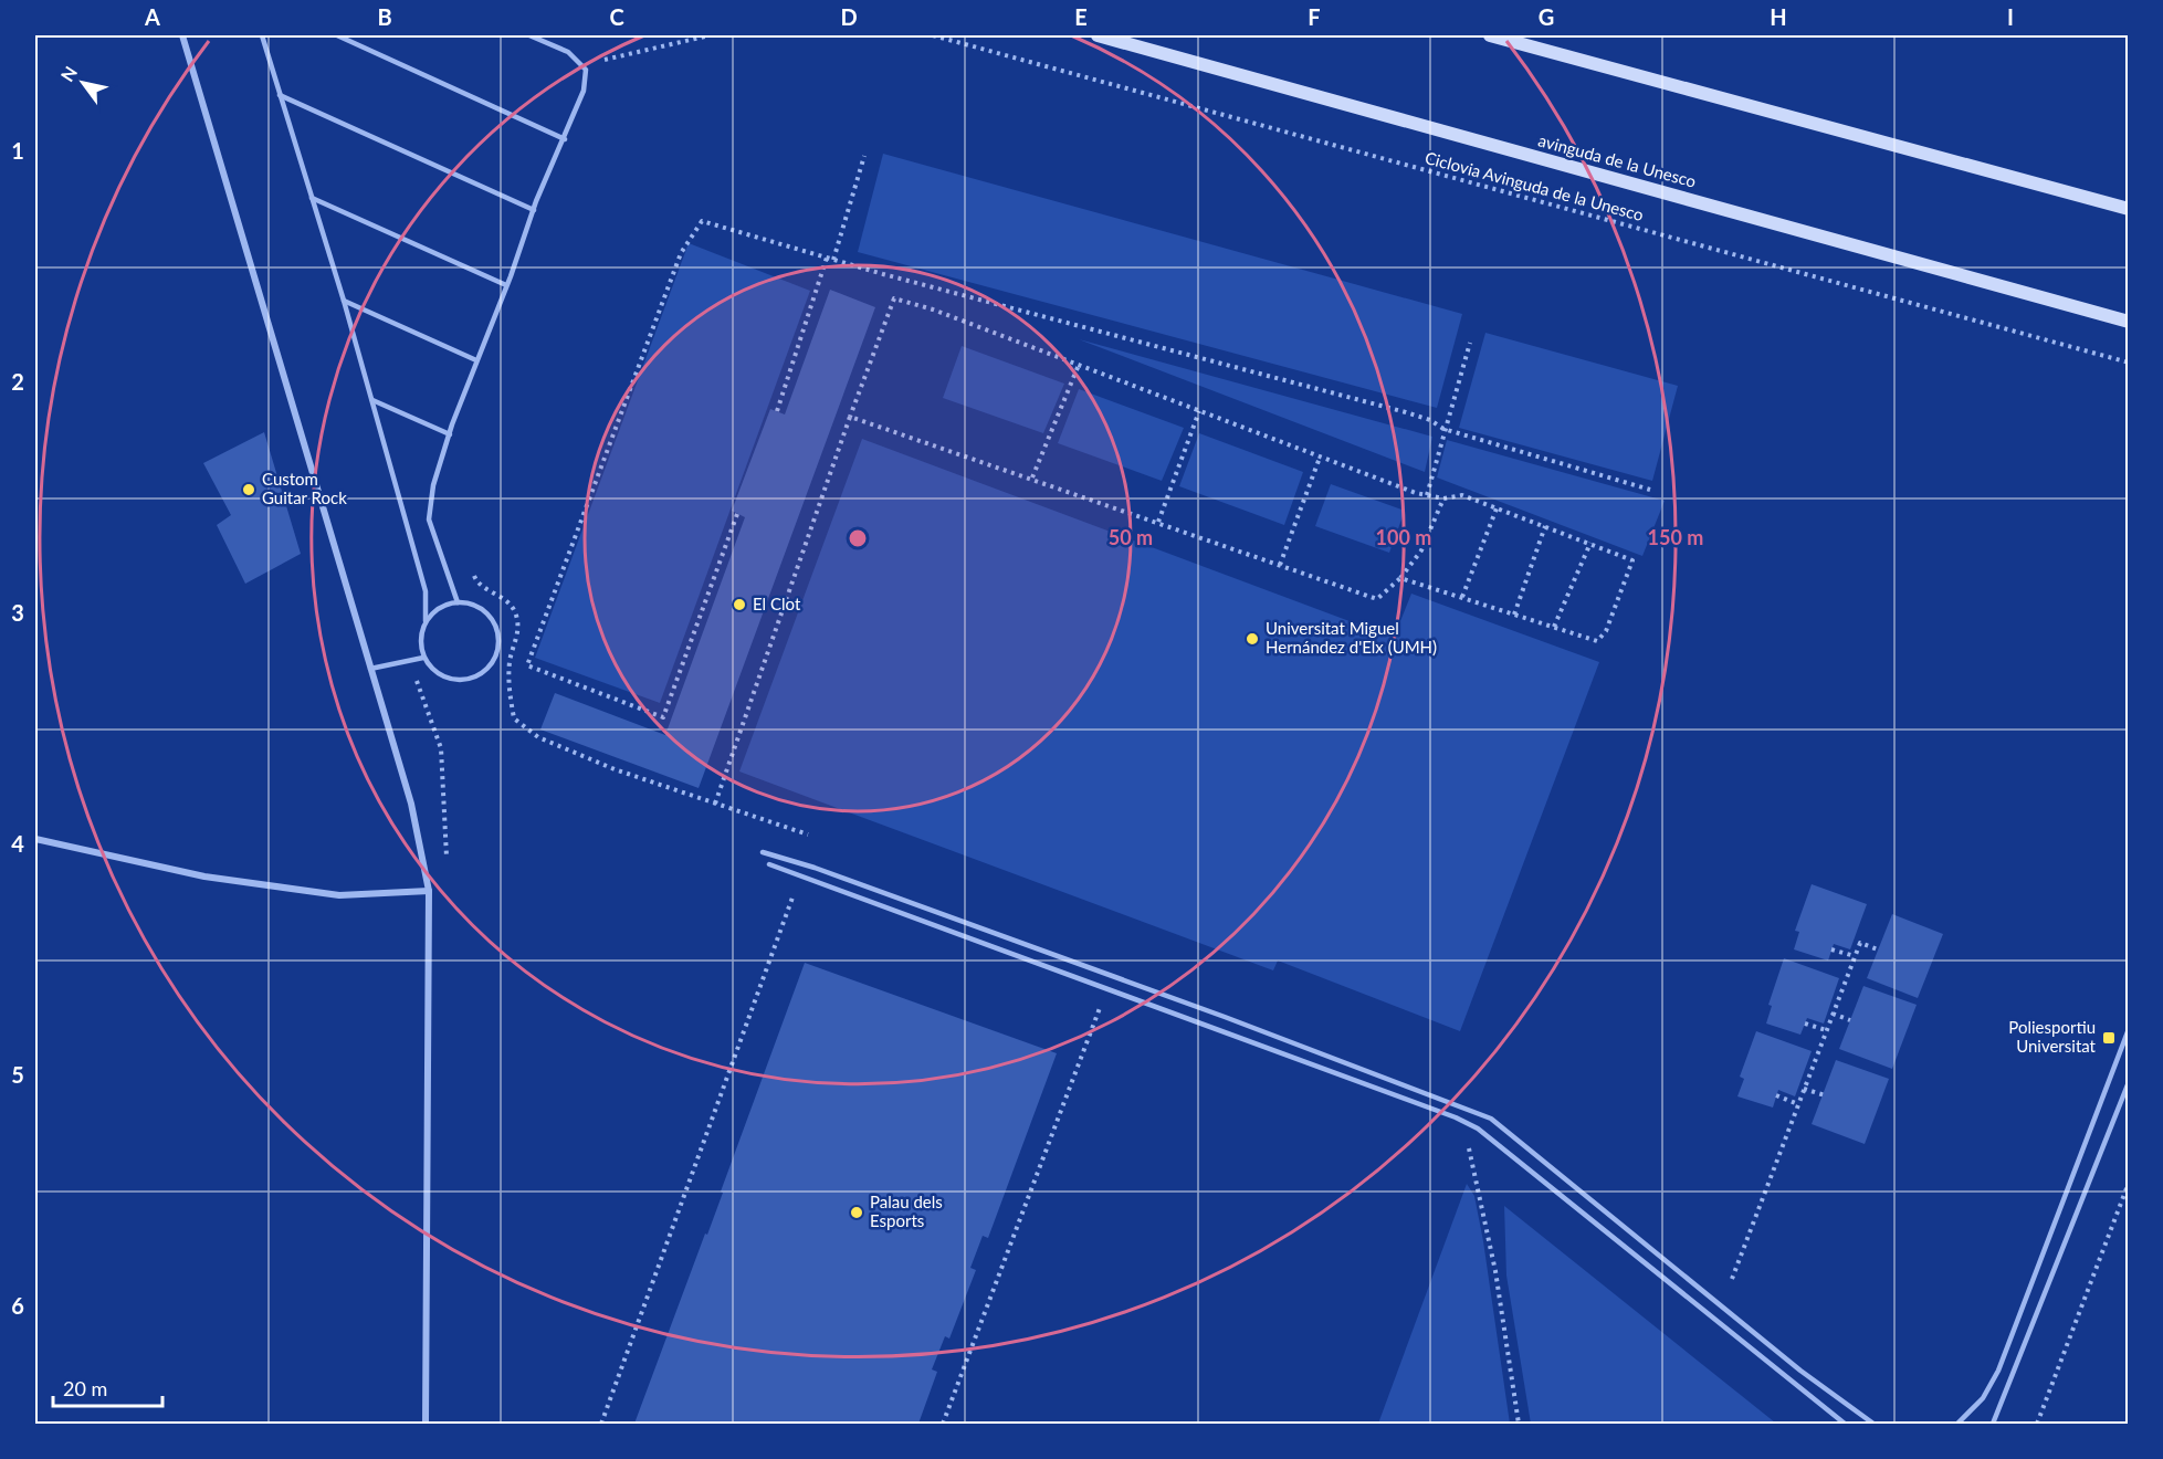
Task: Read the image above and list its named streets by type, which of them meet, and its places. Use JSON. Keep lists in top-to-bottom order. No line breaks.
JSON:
{"streets":{"main road":["avinguda de la Unesco"],"path":["Ciclovia Avinguda de la Unesco"]},"places":{"other":["Custom Guitar Rock","El Clot","Universitat Miguel Hernández d'Elx (UMH)","Palau dels Esports"],"transit":["Poliesportiu Universitat"]},"scale_bar":"20 m","north":"top left","grid":{"columns":["A","B","C","D","E","F","G","H","I"],"rows":["1","2","3","4","5","6"]},"rings":["50 m","100 m","150 m"]}
